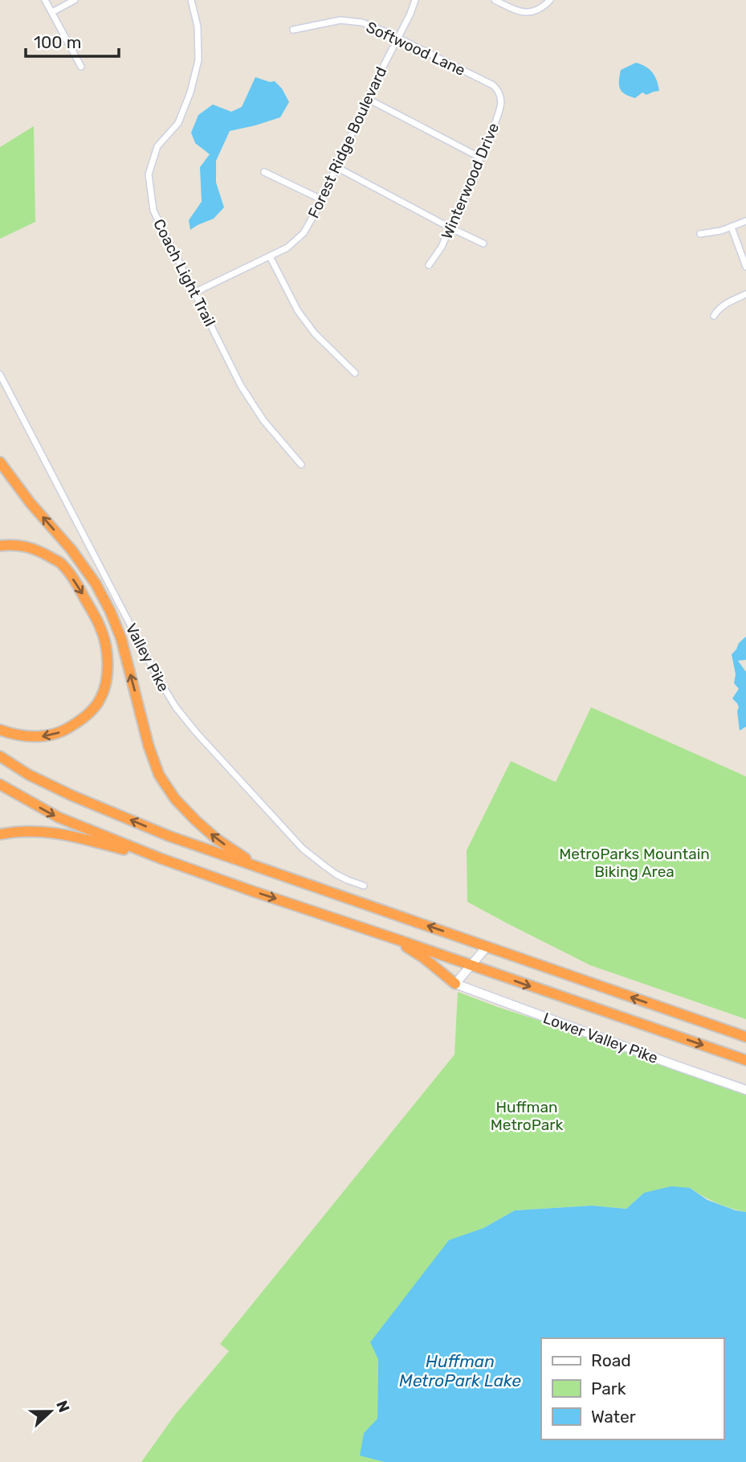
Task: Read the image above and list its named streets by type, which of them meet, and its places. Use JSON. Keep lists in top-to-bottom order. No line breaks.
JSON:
{"streets":{"street":["Softwood Lane","Forest Ridge Boulevard","Winterwood Drive","Coach Light Trail","Valley Pike","Lower Valley Pike"]},"crossings":[["Softwood Lane","Forest Ridge Boulevard"],["Softwood Lane","Winterwood Drive"],["Forest Ridge Boulevard","Coach Light Trail"]],"water":["Huffman MetroPark Lake"],"parks":["MetroParks Mountain Biking Area","Huffman MetroPark"],"legend":["Road","Park","Water"],"scale_bar":"100 m","north":"right"}
